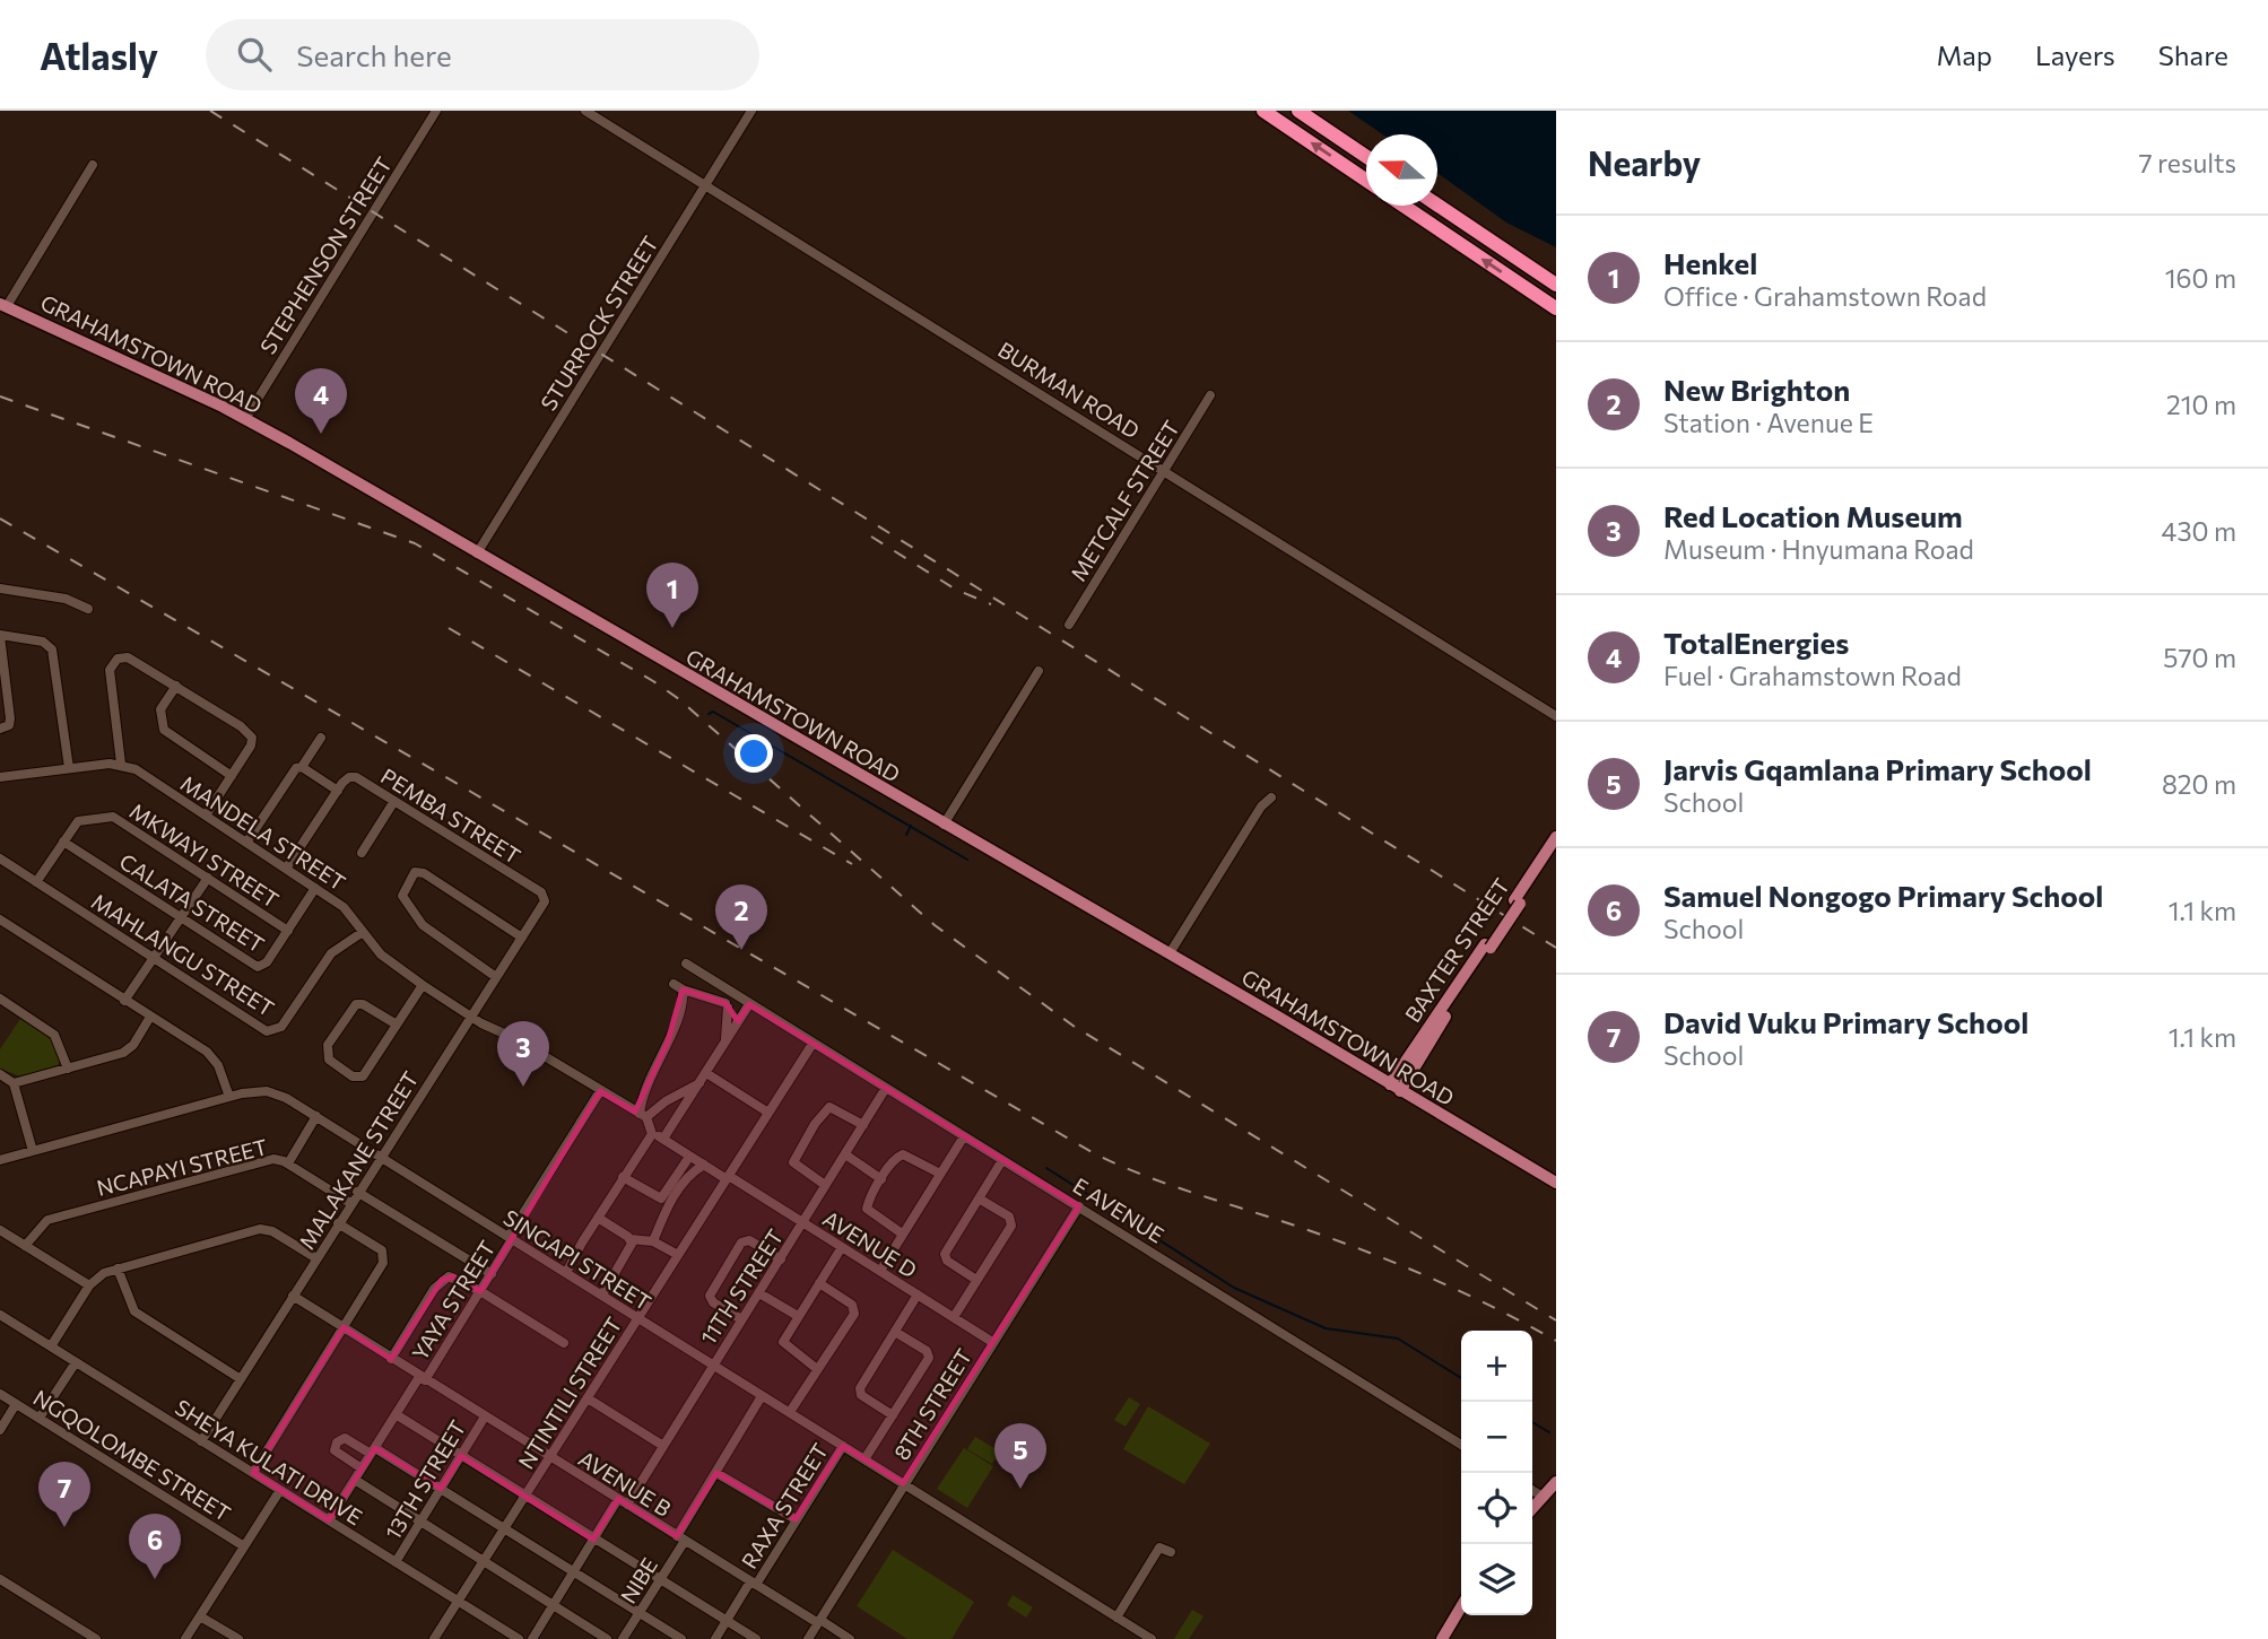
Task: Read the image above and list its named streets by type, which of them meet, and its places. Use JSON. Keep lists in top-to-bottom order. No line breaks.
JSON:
{"streets":{"main road":["GRAHAMSTOWN ROAD","BAXTER STREET"],"street":["STEPHENSON STREET","STURROCK STREET","BURMAN ROAD","METCALF STREET","PEMBA STREET","MANDELA STREET","MKWAYI STREET","CALATA STREET","MAHLANGU STREET","MALAKANE STREET","NCAPAYI STREET","E AVENUE","AVENUE D","SINGAPI STREET","11TH STREET","YAYA STREET","NTINTILI STREET","8TH STREET","NGQOLOMBE STREET","SHEYA KULATI DRIVE","13TH STREET","AVENUE B","RAXA STREET","NIBE"]},"crossings":[["STEPHENSON STREET","GRAHAMSTOWN ROAD"],["STURROCK STREET","GRAHAMSTOWN ROAD"],["STURROCK STREET","BURMAN ROAD"],["GRAHAMSTOWN ROAD","BAXTER STREET"],["BURMAN ROAD","METCALF STREET"],["PEMBA STREET","MALAKANE STREET"],["MANDELA STREET","CALATA STREET"],["MANDELA STREET","MAHLANGU STREET"],["MANDELA STREET","MALAKANE STREET"],["MANDELA STREET","YAYA STREET"],["MKWAYI STREET","CALATA STREET"],["MKWAYI STREET","MAHLANGU STREET"],["MALAKANE STREET","NCAPAYI STREET"],["MALAKANE STREET","SINGAPI STREET"],["MALAKANE STREET","SHEYA KULATI DRIVE"],["MALAKANE STREET","AVENUE B"],["E AVENUE","11TH STREET"],["E AVENUE","NTINTILI STREET"],["E AVENUE","8TH STREET"],["AVENUE D","11TH STREET"],["AVENUE D","NTINTILI STREET"],["AVENUE D","8TH STREET"],["SINGAPI STREET","11TH STREET"],["SINGAPI STREET","YAYA STREET"],["SINGAPI STREET","NTINTILI STREET"],["SINGAPI STREET","8TH STREET"],["SINGAPI STREET","RAXA STREET"],["SINGAPI STREET","NIBE"],["11TH STREET","AVENUE B"],["YAYA STREET","SHEYA KULATI DRIVE"],["YAYA STREET","AVENUE B"],["NTINTILI STREET","SHEYA KULATI DRIVE"],["NTINTILI STREET","AVENUE B"],["8TH STREET","AVENUE B"],["SHEYA KULATI DRIVE","13TH STREET"],["13TH STREET","AVENUE B"],["AVENUE B","RAXA STREET"],["AVENUE B","NIBE"]],"north":"left","page":{"header":"Atlasly","search":"Search here","nav":["Map","Layers","Share"],"heading":["Nearby","7 results"],"list":[{"mark":"1","name":"Henkel","note":"Office · Grahamstown Road","value":"160 m"},{"mark":"2","name":"New Brighton","note":"Station · Avenue E","value":"210 m"},{"mark":"3","name":"Red Location Museum","note":"Museum · Hnyumana Road","value":"430 m"},{"mark":"4","name":"TotalEnergies","note":"Fuel · Grahamstown Road","value":"570 m"},{"mark":"5","name":"Jarvis Gqamlana Primary School","note":"School","value":"820 m"},{"mark":"6","name":"Samuel Nongogo Primary School","note":"School","value":"1.1 km"},{"mark":"7","name":"David Vuku Primary School","note":"School","value":"1.1 km"}],"pins":["4","1","2","3","5","7","6"],"map_buttons":["+","−"]}}
